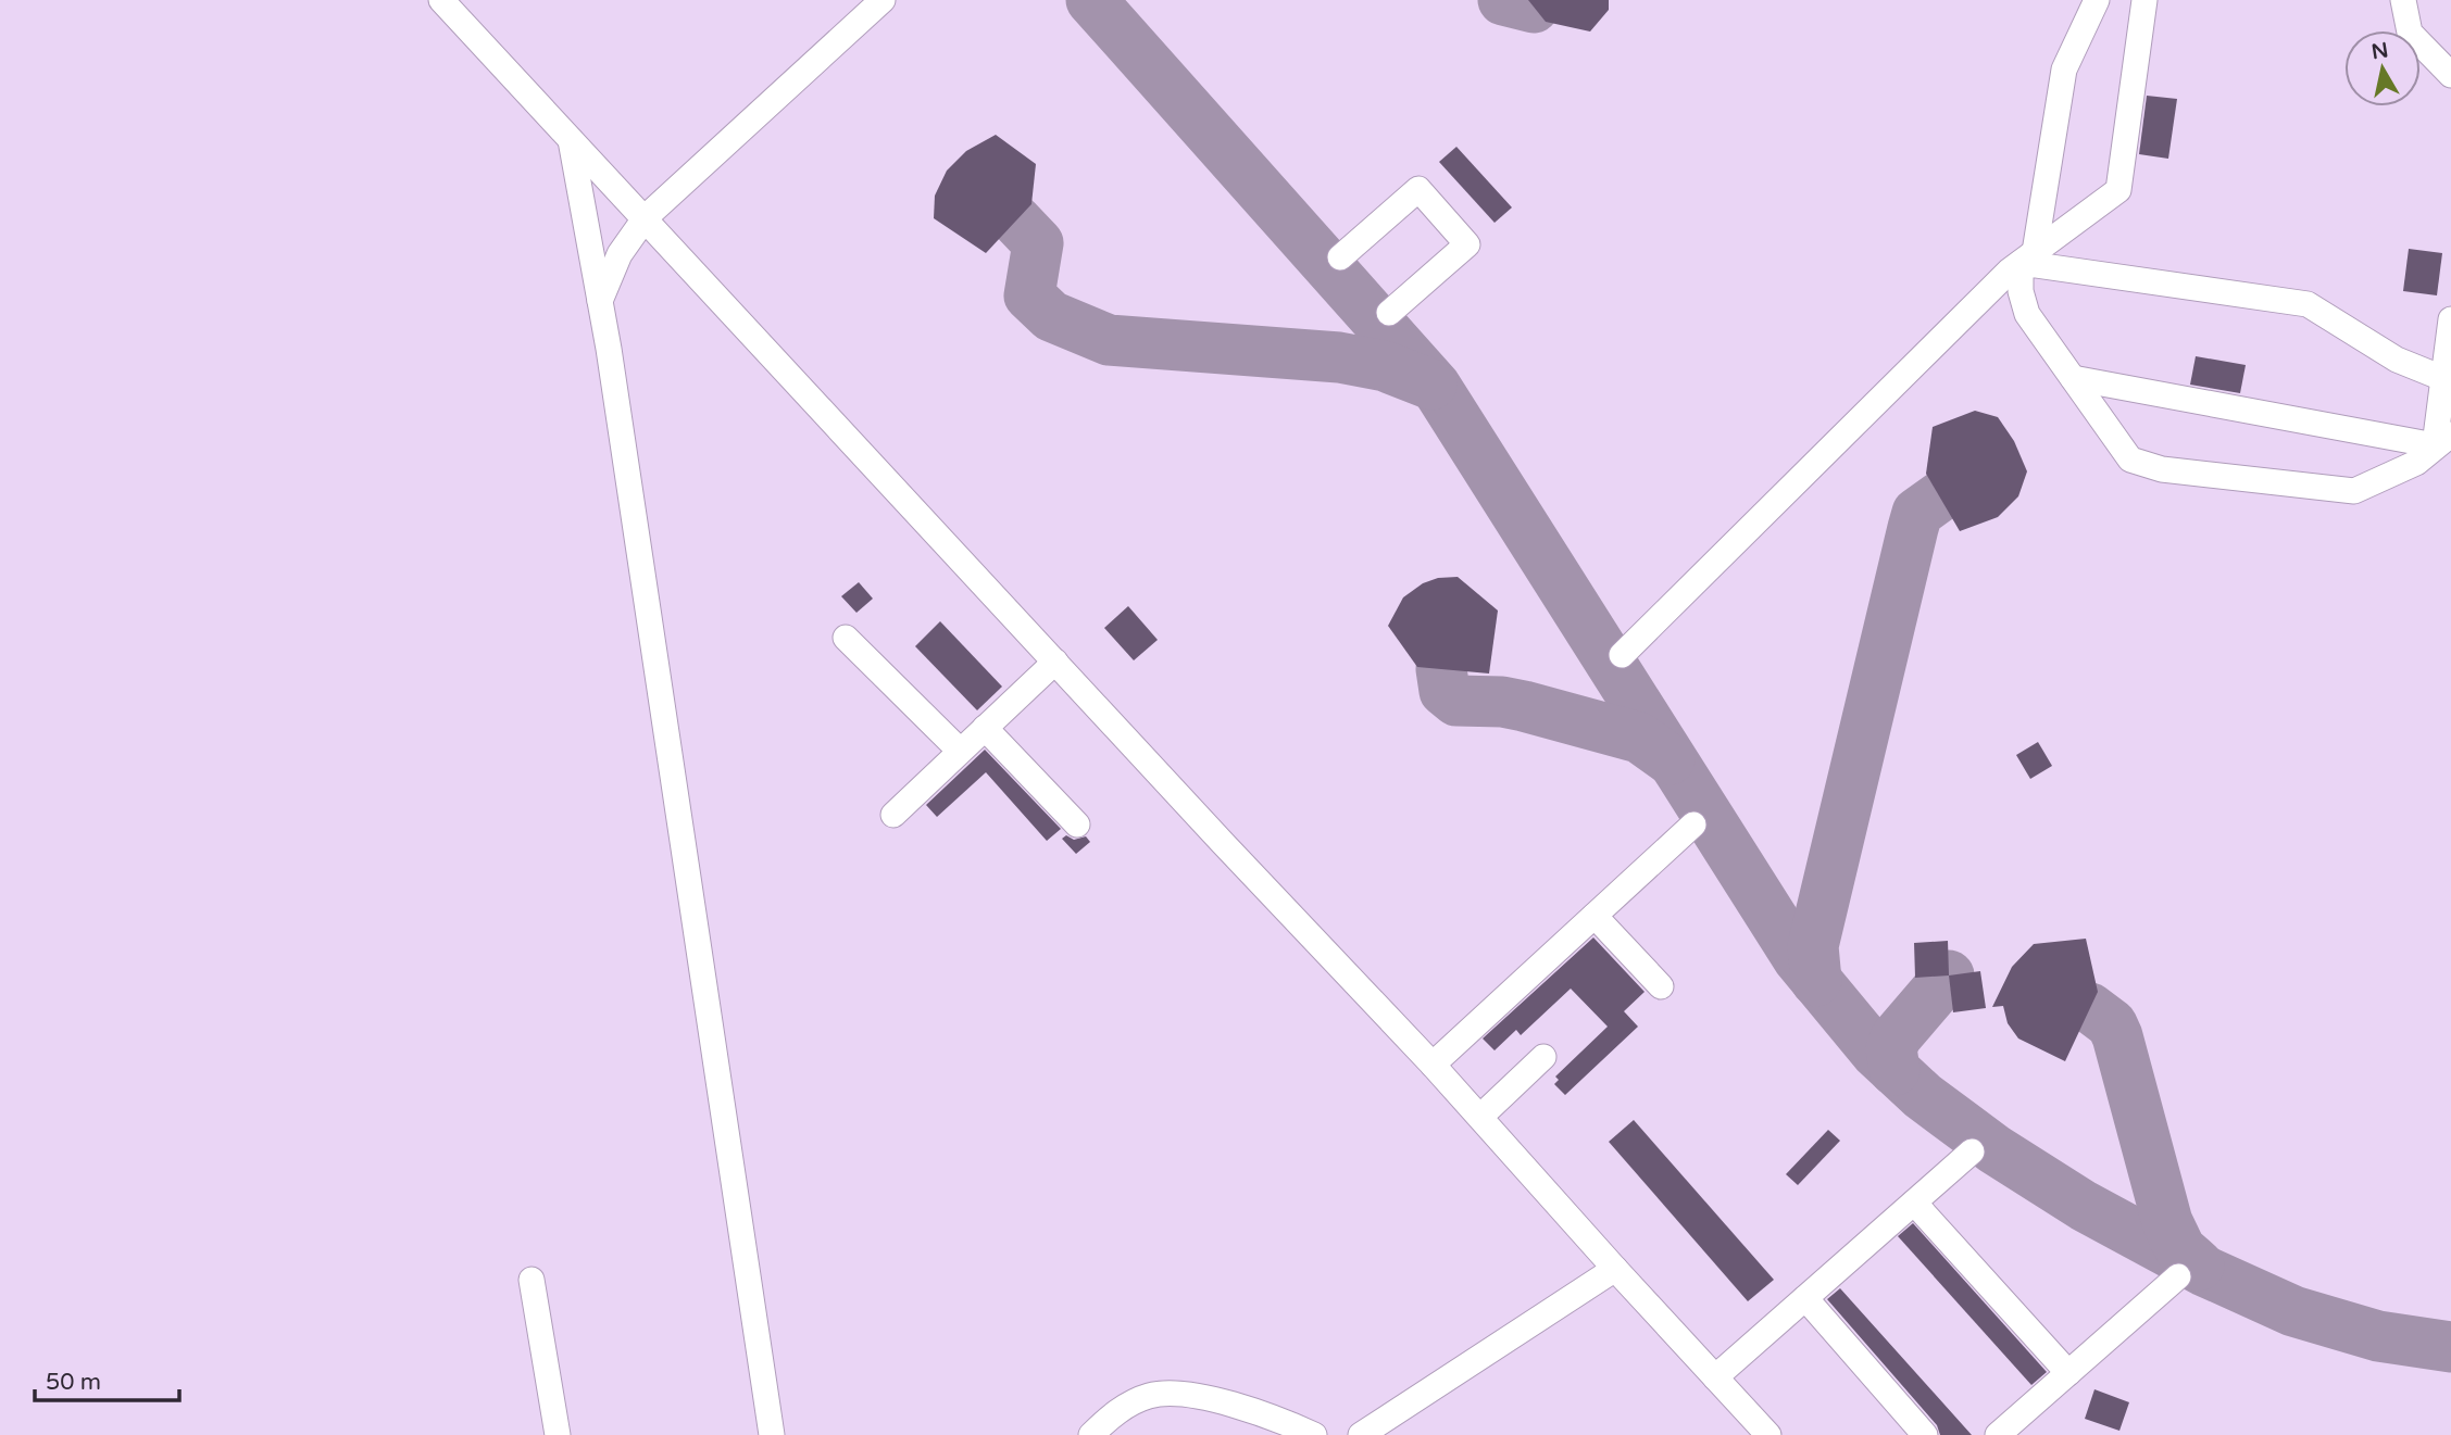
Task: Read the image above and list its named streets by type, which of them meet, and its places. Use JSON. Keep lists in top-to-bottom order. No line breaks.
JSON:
{"scale_bar":"50 m","north":"top"}
